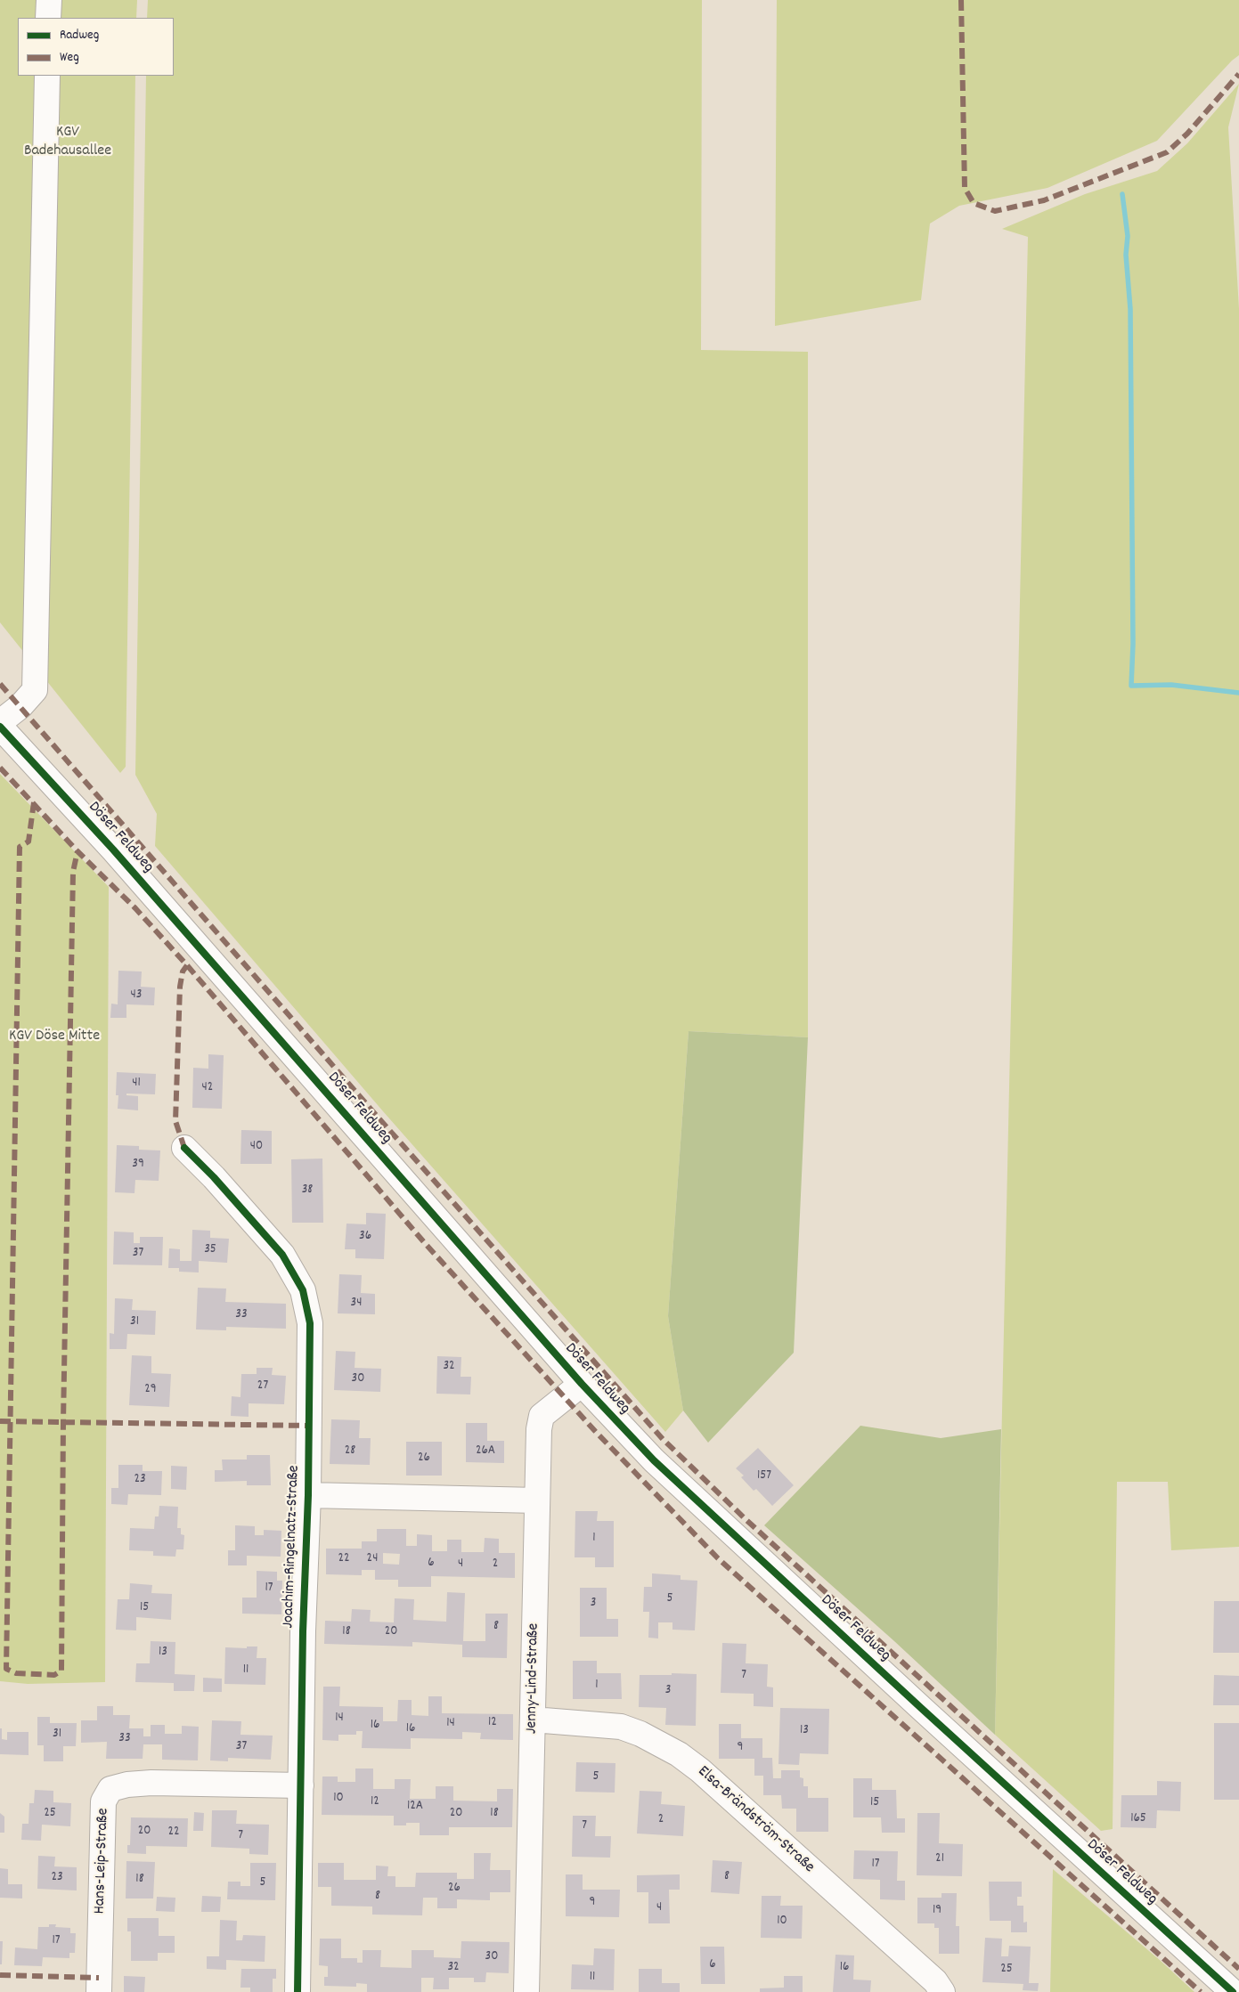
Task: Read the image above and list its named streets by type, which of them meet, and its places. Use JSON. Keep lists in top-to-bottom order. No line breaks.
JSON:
{"streets":{"street":["Döser Feldweg","Joachim-Ringelnatz-Straße","Jenny-Lind-Straße","Elsa-Brändström-Straße","Hans-Leip-Straße"]},"crossings":[["Döser Feldweg","Jenny-Lind-Straße"],["Joachim-Ringelnatz-Straße","Jenny-Lind-Straße"],["Joachim-Ringelnatz-Straße","Hans-Leip-Straße"],["Jenny-Lind-Straße","Elsa-Brändström-Straße"]],"parks":["KGV Badehausallee","KGV Döse Mitte"],"house_numbers":["43","41","42","40","39","38","36","35","37","34","33","31","32","30","27","29","28","26A","26","157","23","1","22","24","6","4","2","17","5","3","15","8","18","20","13","11","7","1","3","14","12","14","16","16","13","31","33","37","9","5","10","12","15","12A","25","20","18","165","2","7","20","22","7","21","17","8","23","18","5","26","8","9","4","19","10","17","30","6","32","16","25","11"],"legend":["Radweg","Weg"]}
